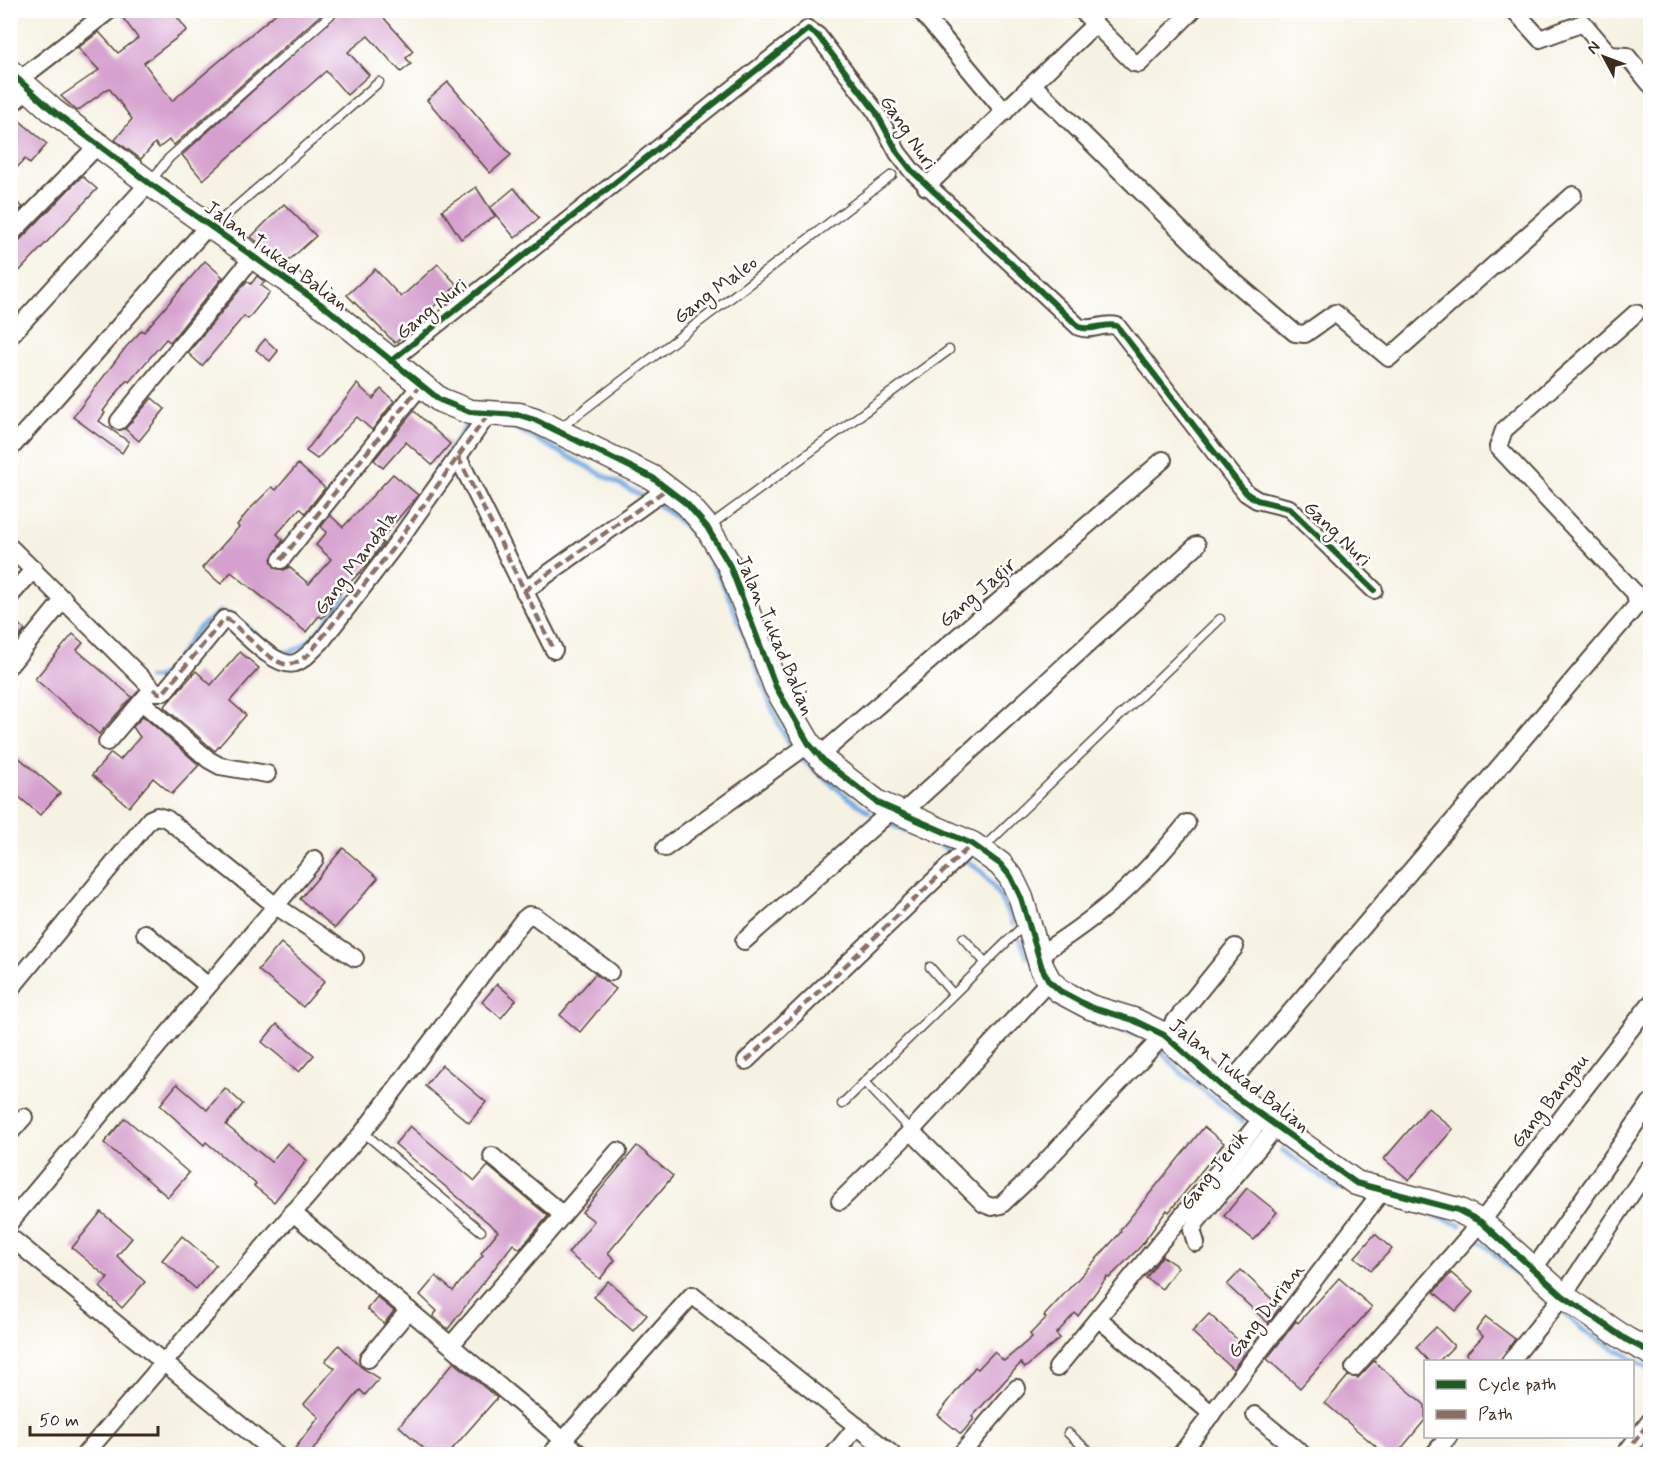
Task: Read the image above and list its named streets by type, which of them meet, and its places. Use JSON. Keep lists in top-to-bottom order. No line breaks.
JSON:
{"streets":{"street":["Gang Nuri","Jalan Tukad Balian","Gang Mandala","Gang Jagir","Gang Bangau","Gang Jeruk","Gang Durian"],"lane":["Gang Maleo"]},"crossings":[["Gang Nuri","Jalan Tukad Balian"],["Jalan Tukad Balian","Gang Maleo"],["Jalan Tukad Balian","Gang Mandala"],["Jalan Tukad Balian","Gang Jagir"],["Jalan Tukad Balian","Gang Bangau"],["Jalan Tukad Balian","Gang Jeruk"],["Jalan Tukad Balian","Gang Durian"]],"legend":["Cycle path","Path"],"scale_bar":"50 m","north":"top left"}
